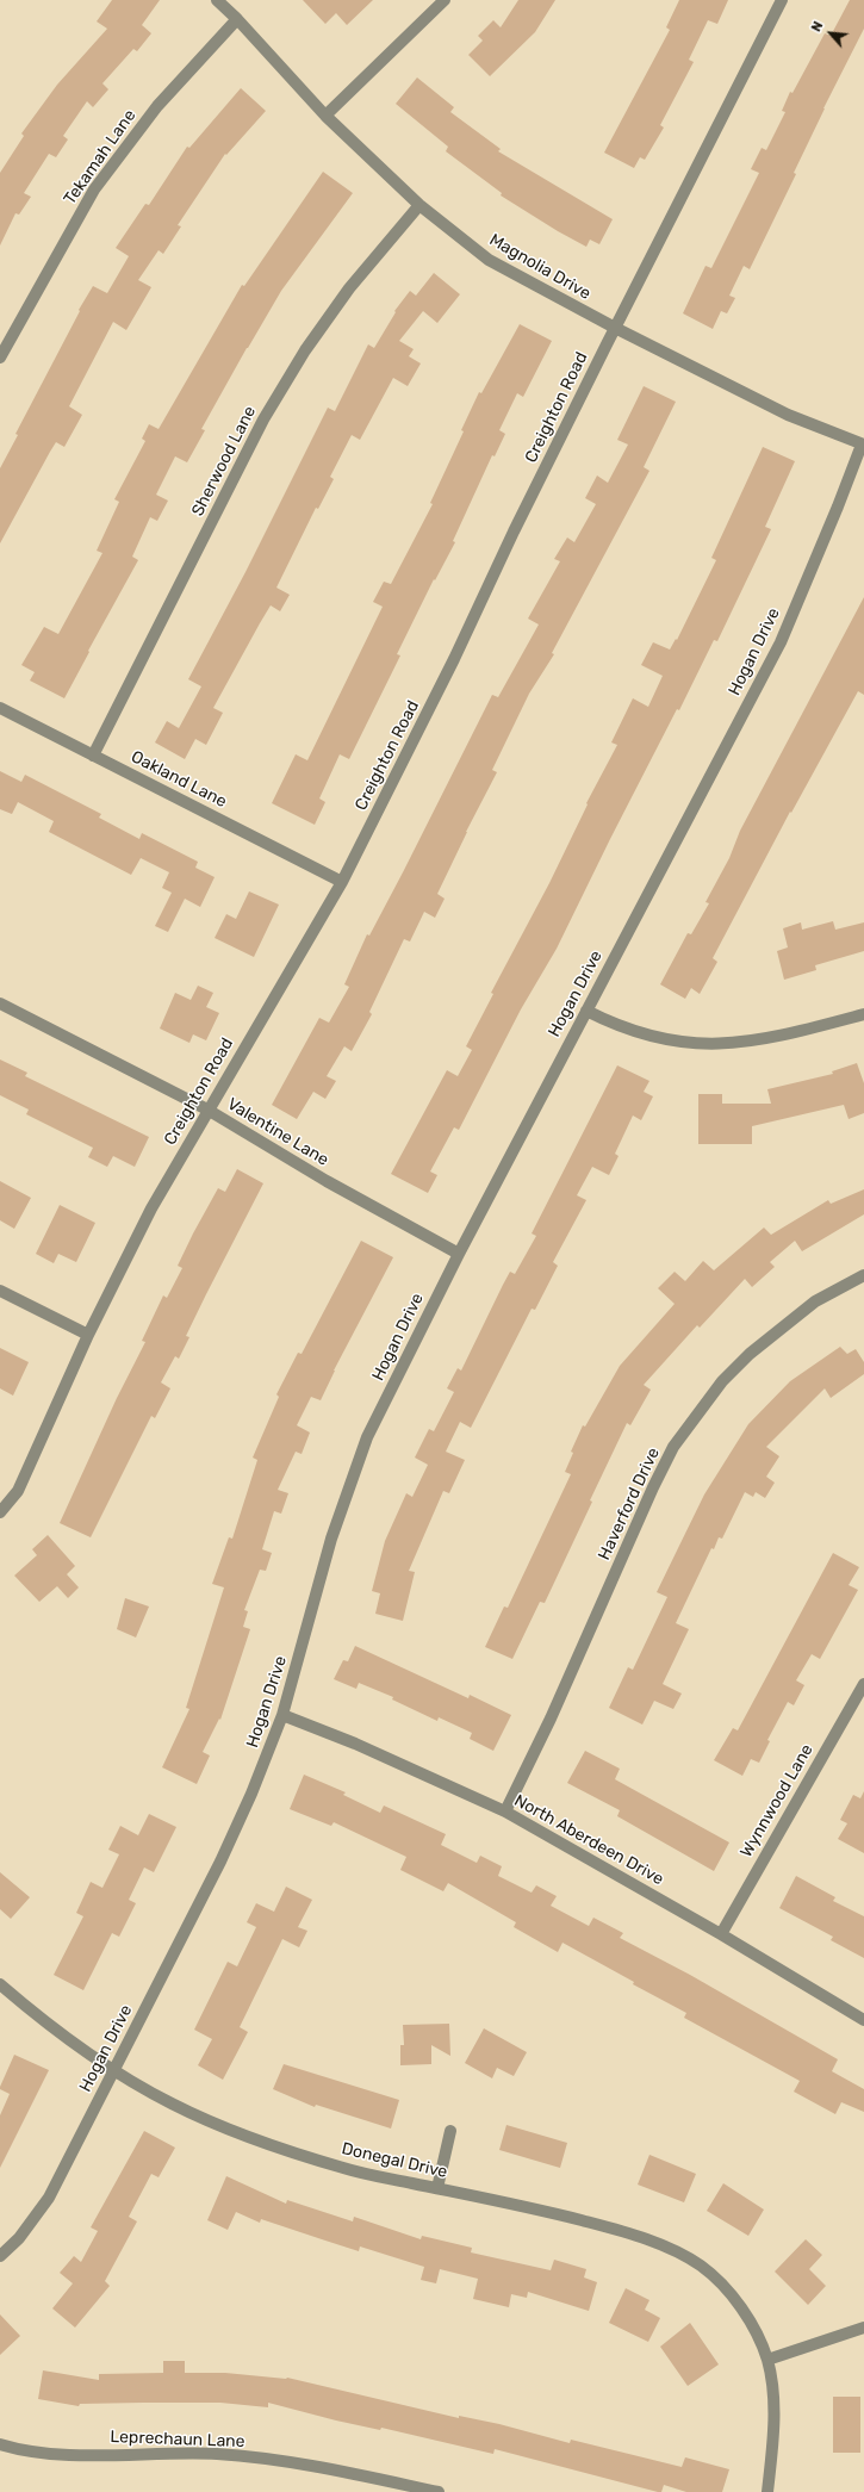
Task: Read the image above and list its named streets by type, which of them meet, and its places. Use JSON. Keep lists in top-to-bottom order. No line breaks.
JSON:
{"streets":{"street":["Tekamah Lane","Magnolia Drive","Creighton Road","Sherwood Lane","Hogan Drive","Oakland Lane","Valentine Lane","Haverford Drive","Wynnwood Lane","North Aberdeen Drive","Donegal Drive","Leprechaun Lane"]},"crossings":[["Tekamah Lane","Magnolia Drive"],["Magnolia Drive","Creighton Road"],["Magnolia Drive","Sherwood Lane"],["Magnolia Drive","Hogan Drive"],["Creighton Road","Oakland Lane"],["Creighton Road","Valentine Lane"],["Sherwood Lane","Oakland Lane"],["Hogan Drive","Valentine Lane"],["Hogan Drive","North Aberdeen Drive"],["Hogan Drive","Donegal Drive"],["Haverford Drive","North Aberdeen Drive"],["Wynnwood Lane","North Aberdeen Drive"]],"north":"top left"}
